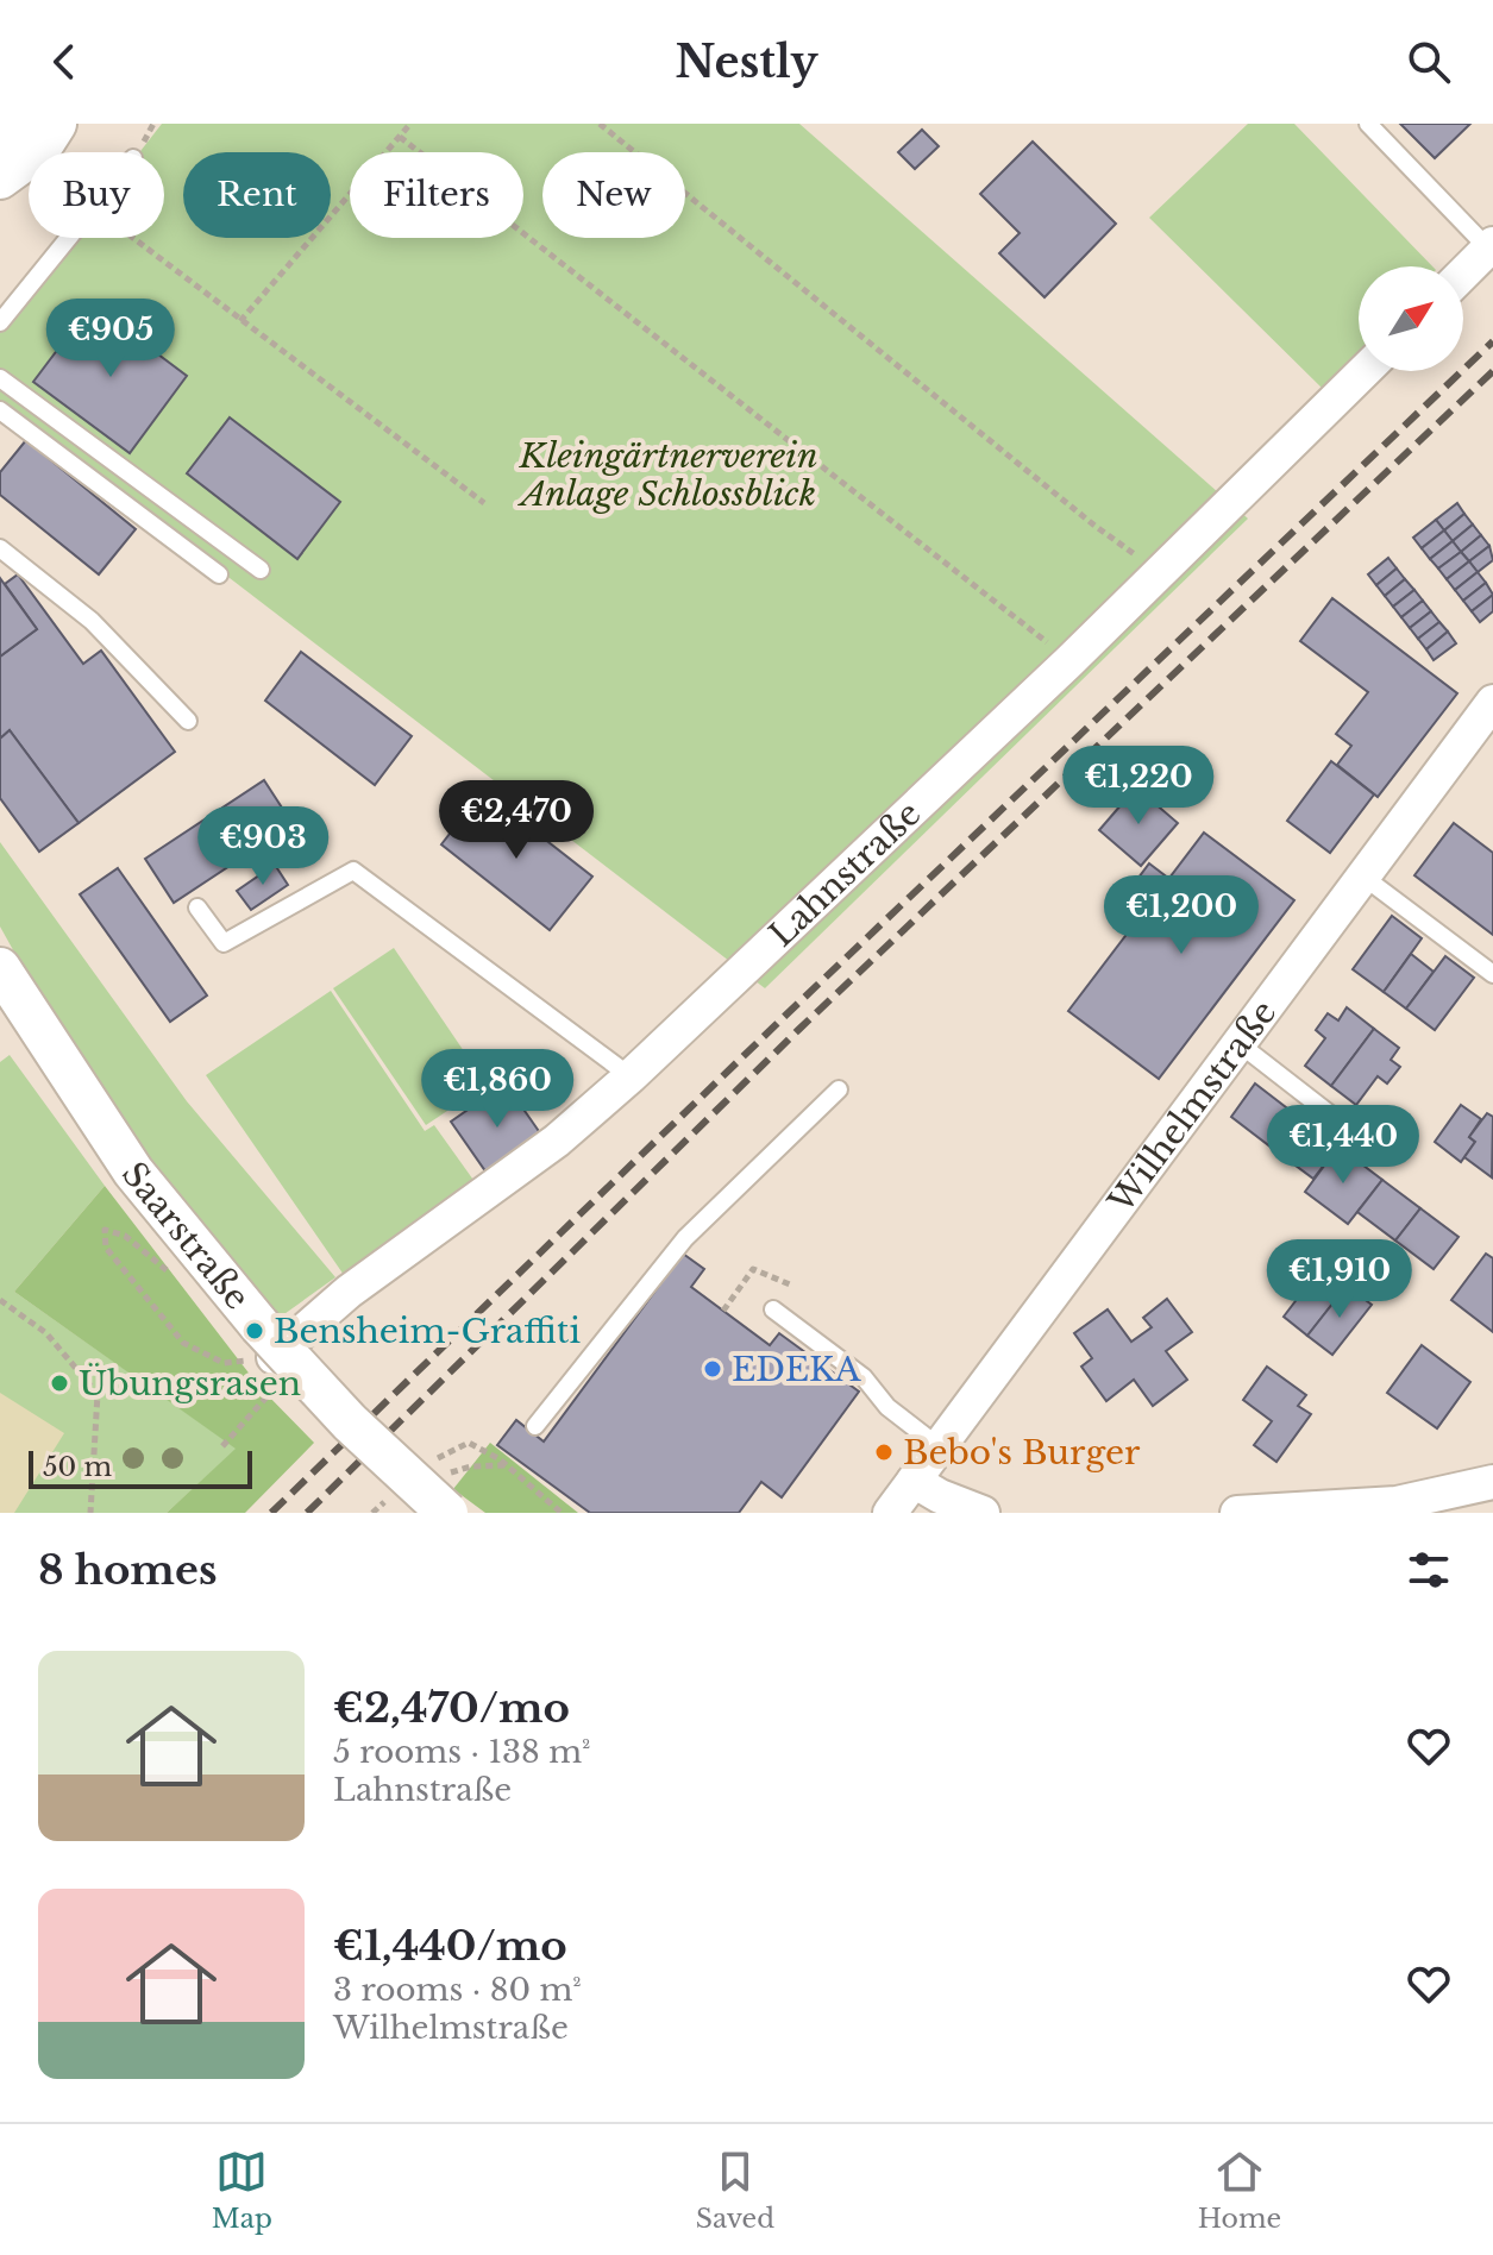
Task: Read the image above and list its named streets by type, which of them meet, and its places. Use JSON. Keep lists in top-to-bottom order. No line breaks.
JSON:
{"streets":{"street":["Lahnstraße","Wilhelmstraße","Saarstraße"]},"crossings":[["Lahnstraße","Saarstraße"]],"parks":["Kleingärtnerverein Anlage Schlossblick"],"places":["Bensheim-Graffiti","EDEKA","Übungsrasen","Bebo's Burger"],"scale_bar":"50 m","north":"top right","page":{"header":"Nestly","chip":["Buy","Rent","Filters","New"],"price":["€905","€1,220","€2,470","€903","€1,200","€1,860","€1,440","€1,910"],"scale":"50 m","heading":"8 homes","list":[{"name":"€2,470/mo","note":"5 rooms · 138 m² · Lahnstraße"},{"name":"€1,440/mo","note":"3 rooms · 80 m² · Wilhelmstraße"}],"tabs":["Map","Saved","Home"]}}
